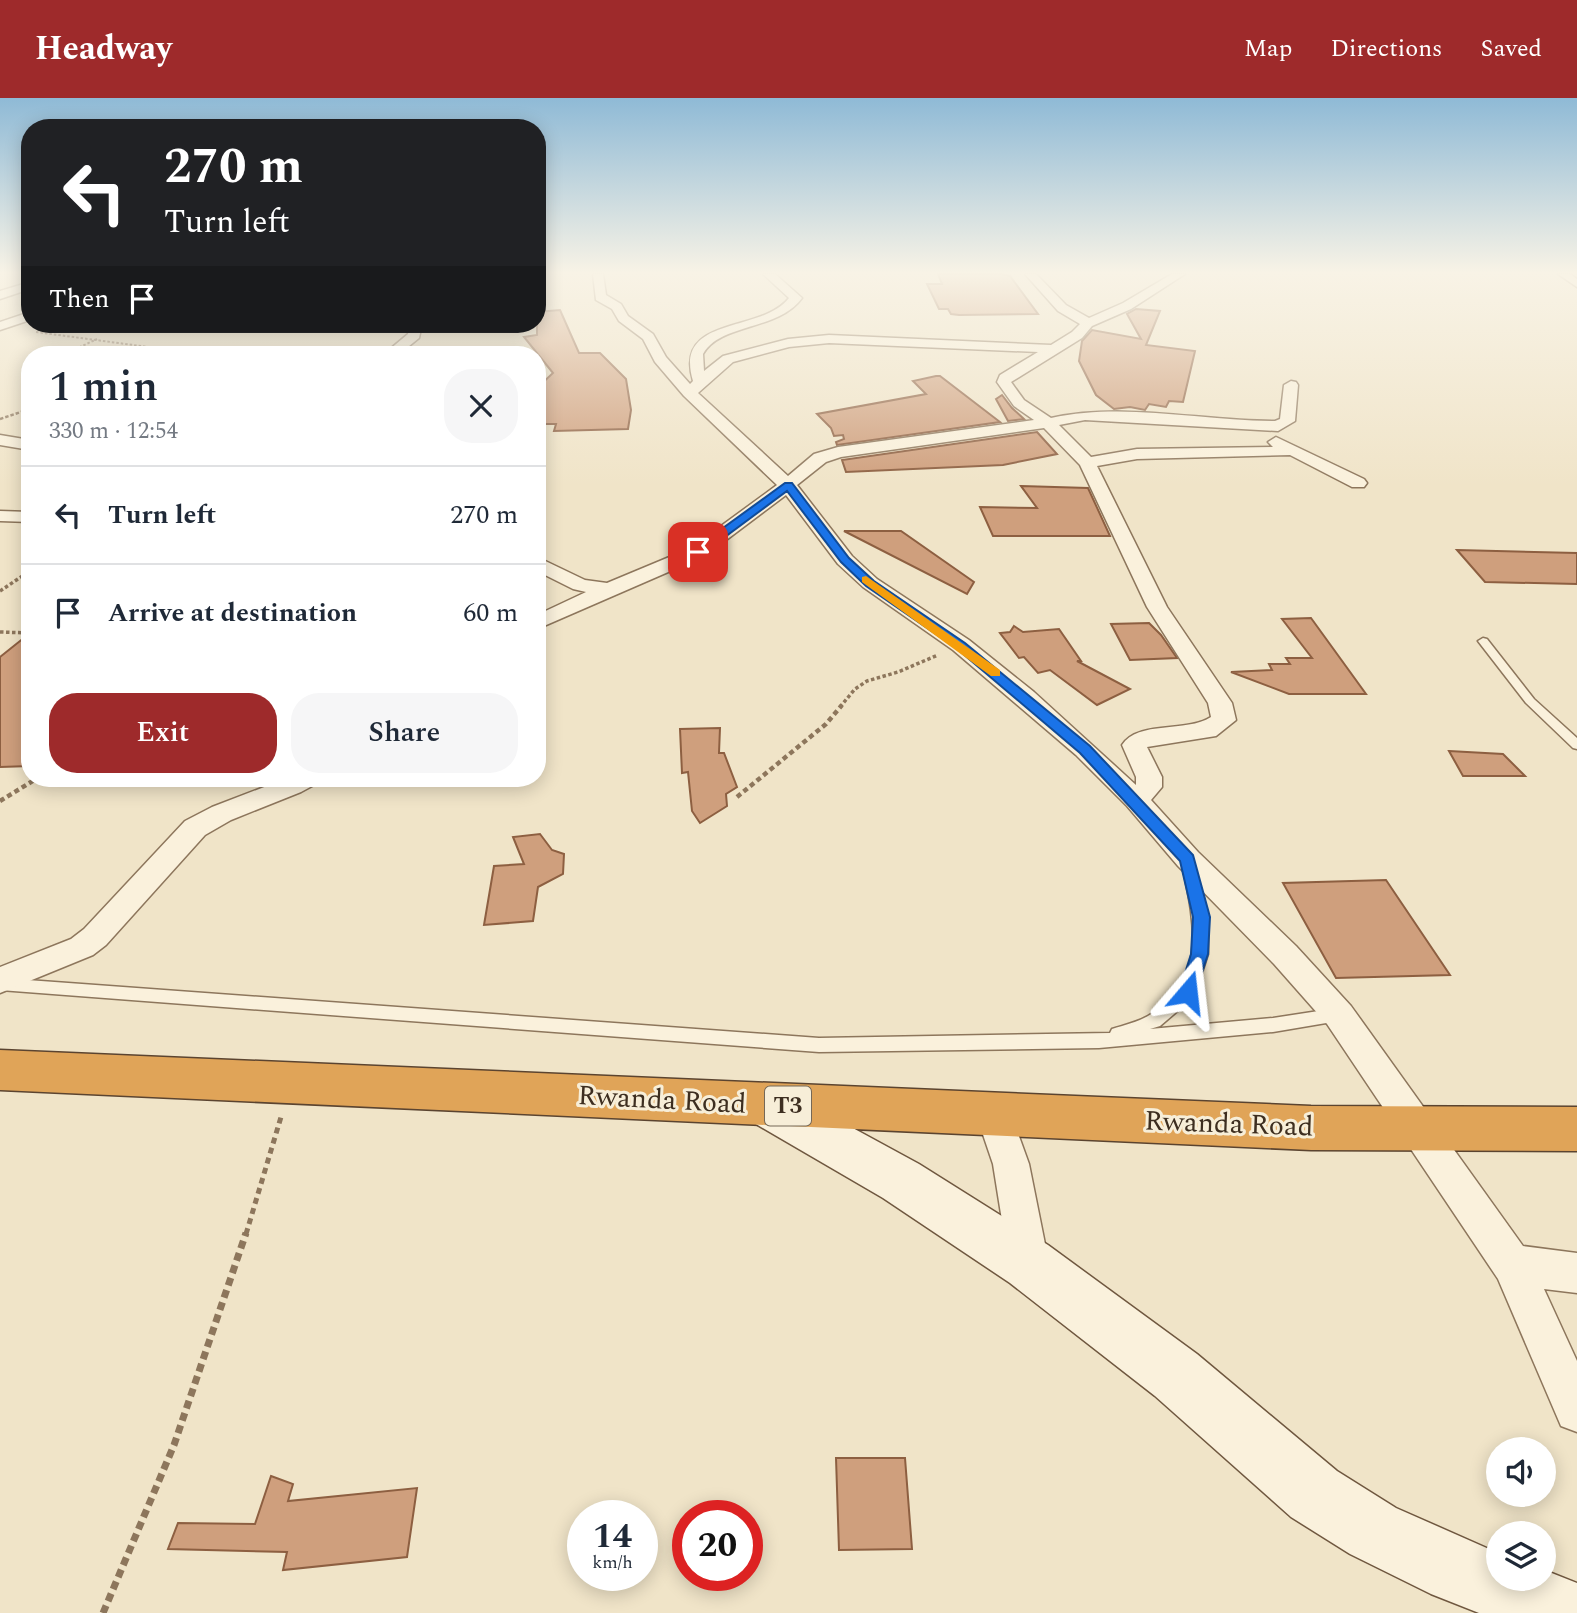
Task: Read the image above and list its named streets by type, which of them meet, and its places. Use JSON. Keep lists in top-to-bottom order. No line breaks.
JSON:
{"streets":{"highway":["Rwanda Road","T3"]},"page":{"header":"Headway","nav":["Map","Directions","Saved"],"turn":["270 m","Turn left"],"then":"Then","heading":["1 min","330 m · 12:54"],"list":[{"name":"Turn left","value":"270 m"},{"name":"Arrive at destination","value":"60 m"}],"buttons":["Exit","Share"],"speed":"14 km/h","limit":"20"}}
